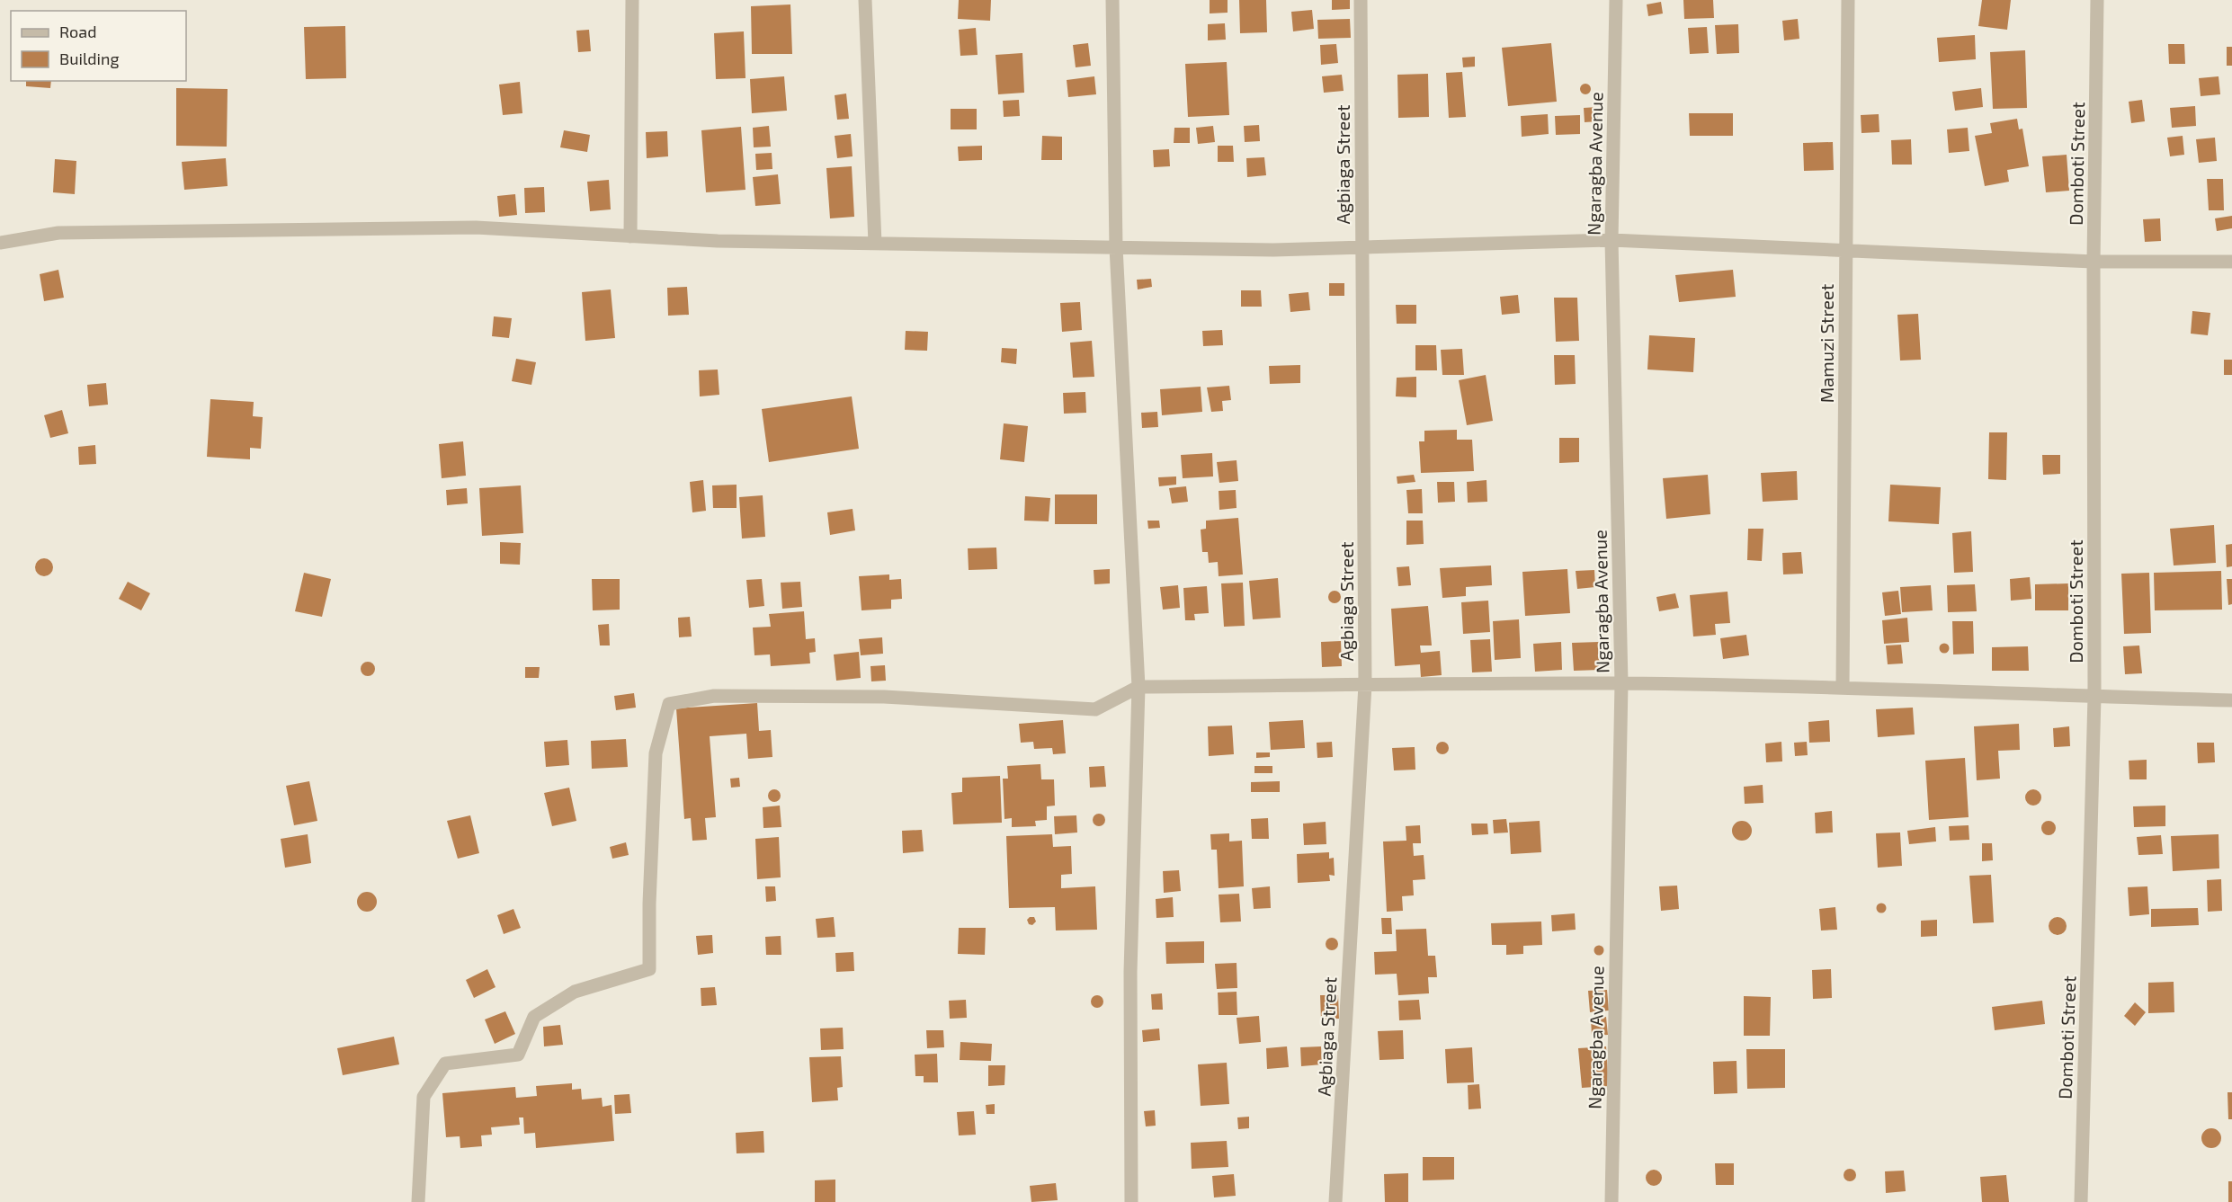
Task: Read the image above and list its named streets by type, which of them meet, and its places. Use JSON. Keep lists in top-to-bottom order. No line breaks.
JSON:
{"streets":{"street":["Ngaragba Avenue","Domboti Street","Agbiaga Street","Mamuzi Street"]},"legend":["Road","Building"]}
